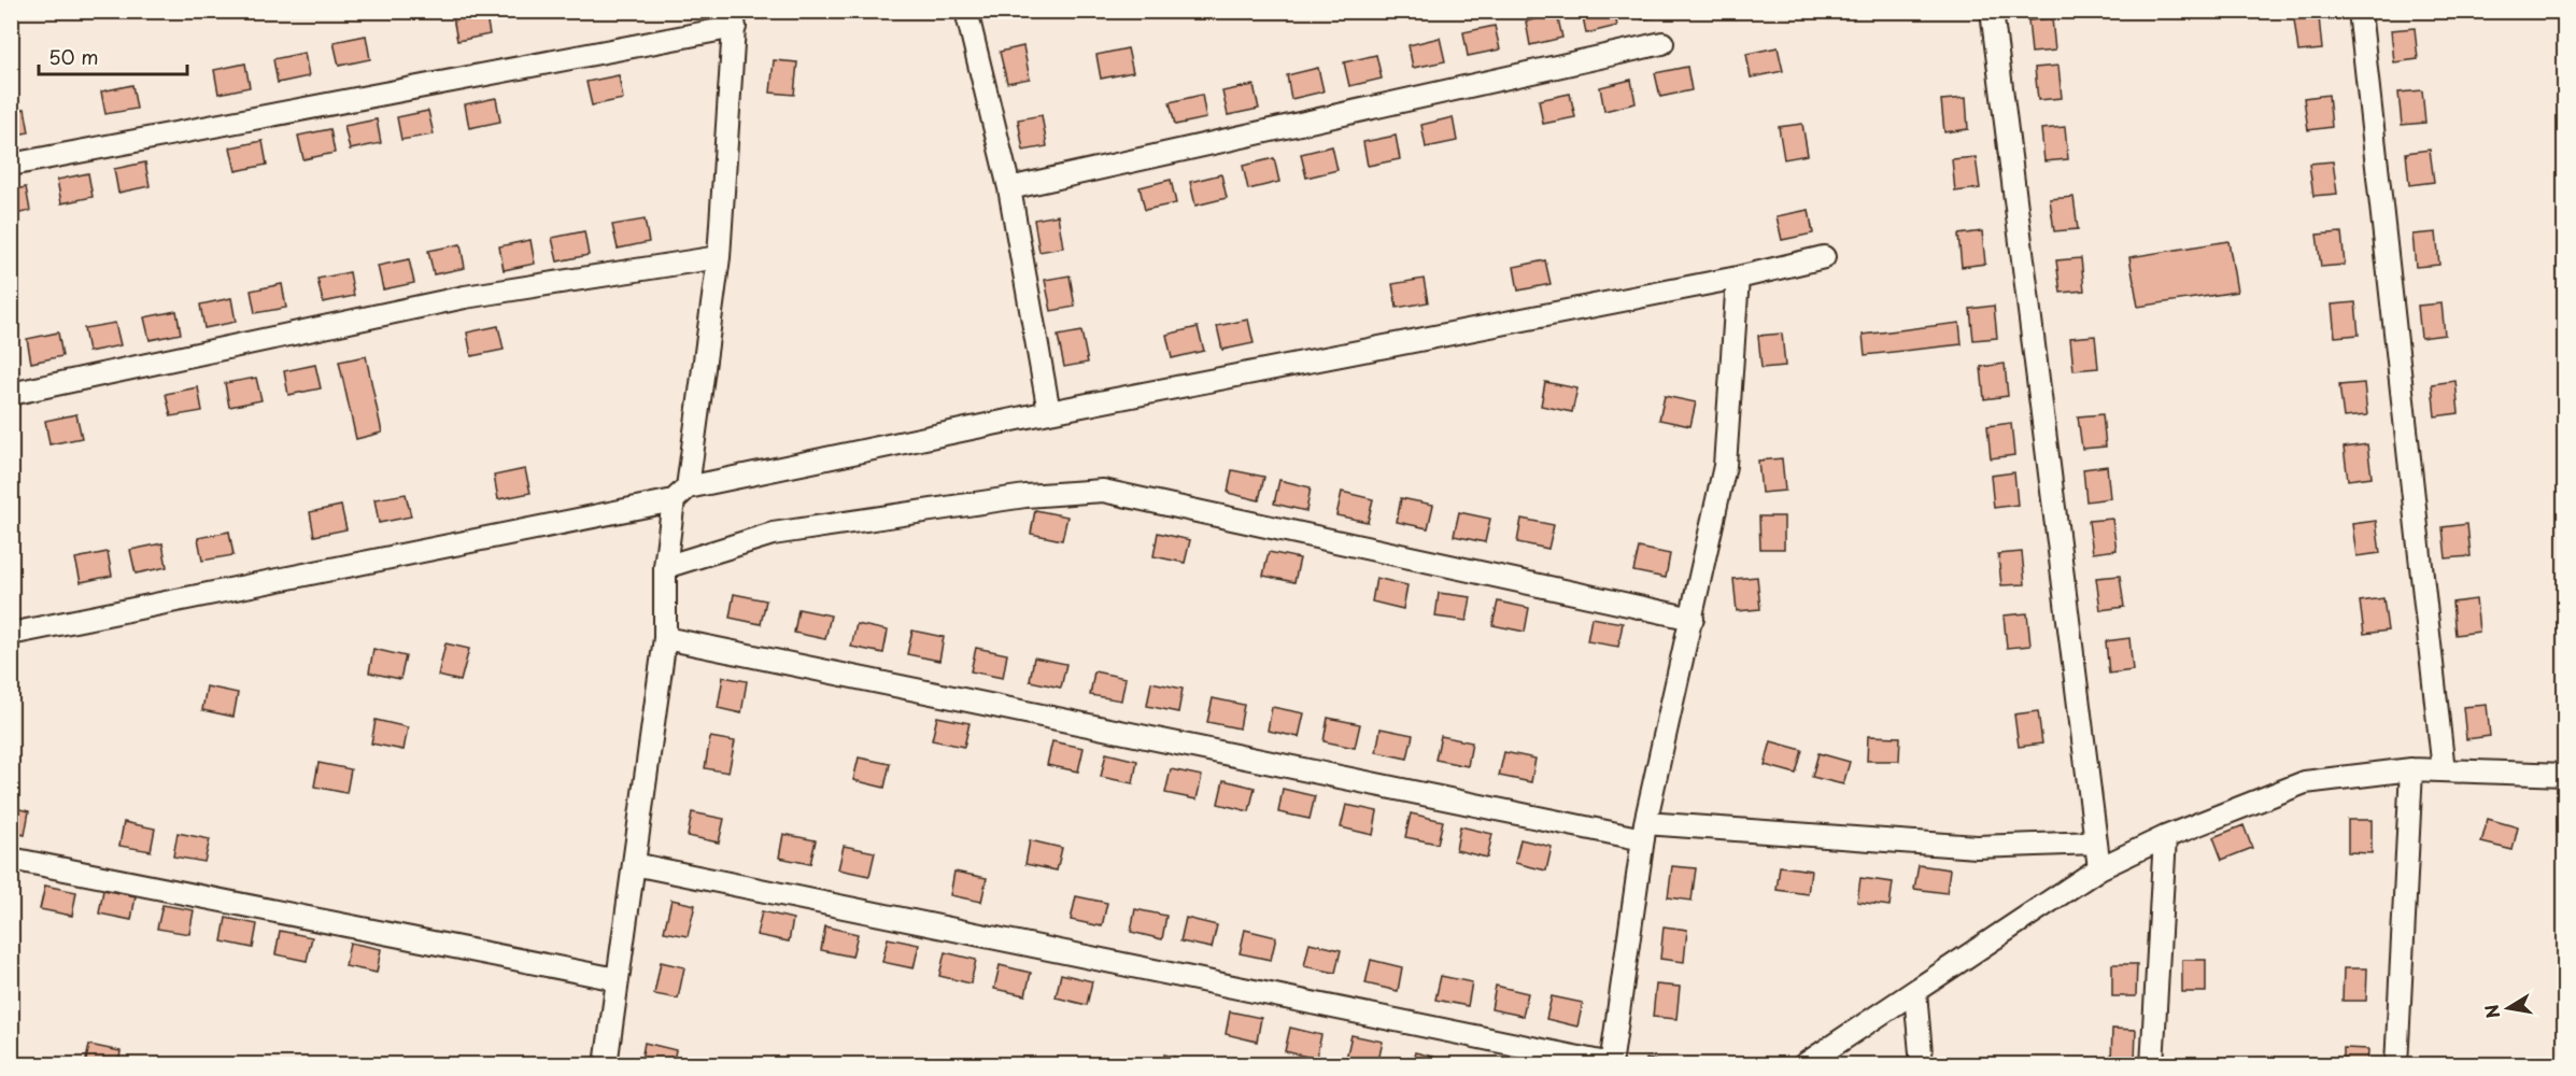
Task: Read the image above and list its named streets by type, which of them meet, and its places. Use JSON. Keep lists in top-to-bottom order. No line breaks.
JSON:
{"scale_bar":"50 m","north":"left"}
